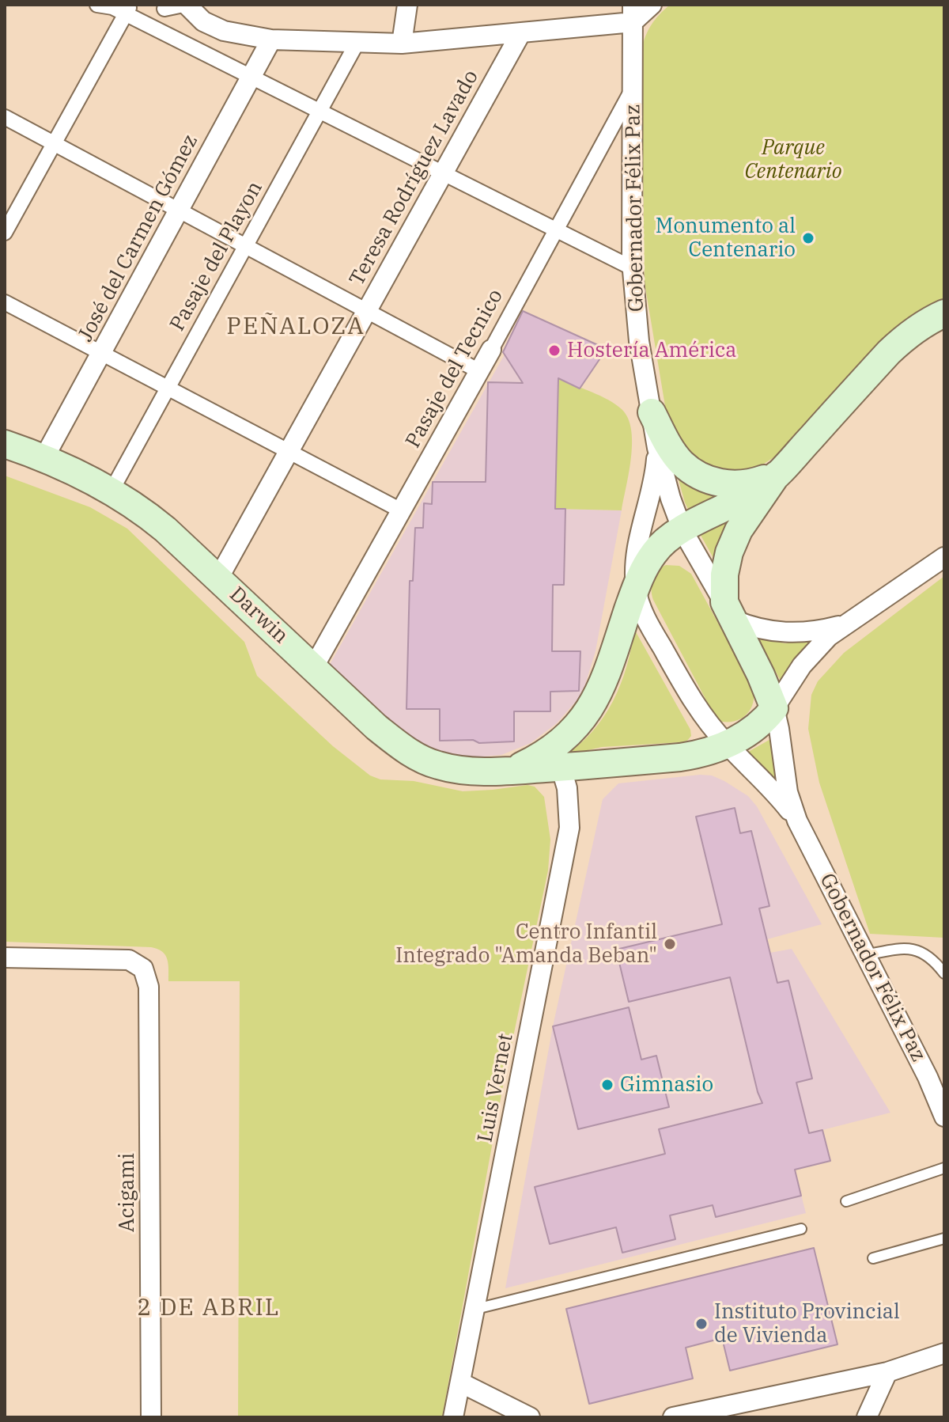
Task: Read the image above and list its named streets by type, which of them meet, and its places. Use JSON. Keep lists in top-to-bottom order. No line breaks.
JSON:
{"streets":{"main road":["Gobernador Félix Paz","Darwin"],"street":["Teresa Rodríguez Lavado","José del Carmen Gómez","Pasaje del Playon","Pasaje del Tecnico","Luis Vernet","Acigami"]},"crossings":[["Teresa Rodríguez Lavado","Darwin"],["Gobernador Félix Paz","Pasaje del Tecnico"],["Gobernador Félix Paz","Darwin"],["José del Carmen Gómez","Darwin"],["Pasaje del Playon","Darwin"],["Pasaje del Tecnico","Darwin"],["Darwin","Luis Vernet"]],"districts":["PEÑALOZA","2 DE ABRIL"],"parks":["Parque Centenario"],"places":["Monumento al Centenario","Hostería América","Centro Infantil Integrado \"Amanda Beban\"","Gimnasio","Instituto Provincial de Vivienda"]}
